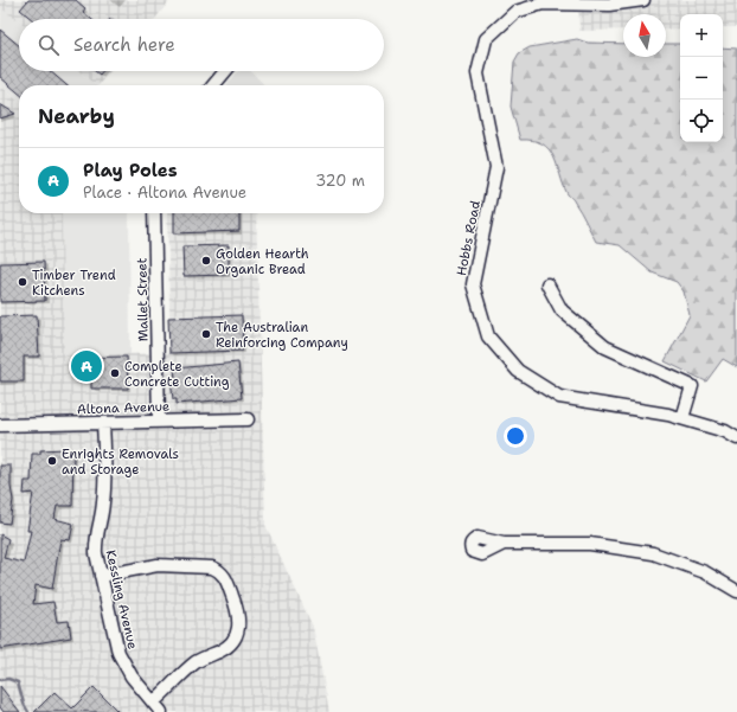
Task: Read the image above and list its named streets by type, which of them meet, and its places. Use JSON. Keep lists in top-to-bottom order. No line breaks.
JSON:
{"streets":{"street":["Hobbs Road","Mallet Street","Altona Avenue","Kessling Avenue"]},"crossings":[["Mallet Street","Altona Avenue"],["Altona Avenue","Kessling Avenue"]],"places":["Golden Hearth Organic Bread","Timber Trend Kitchens","The Australian Reinforcing Company","Complete Concrete Cutting","Enrights Removals and Storage"],"north":"top","page":{"map_buttons":["+","−"],"search":"Search here","heading":"Nearby","list":[{"mark":"A","name":"Play Poles","note":"Place · Altona Avenue","value":"320 m"}],"pins":"A"}}
